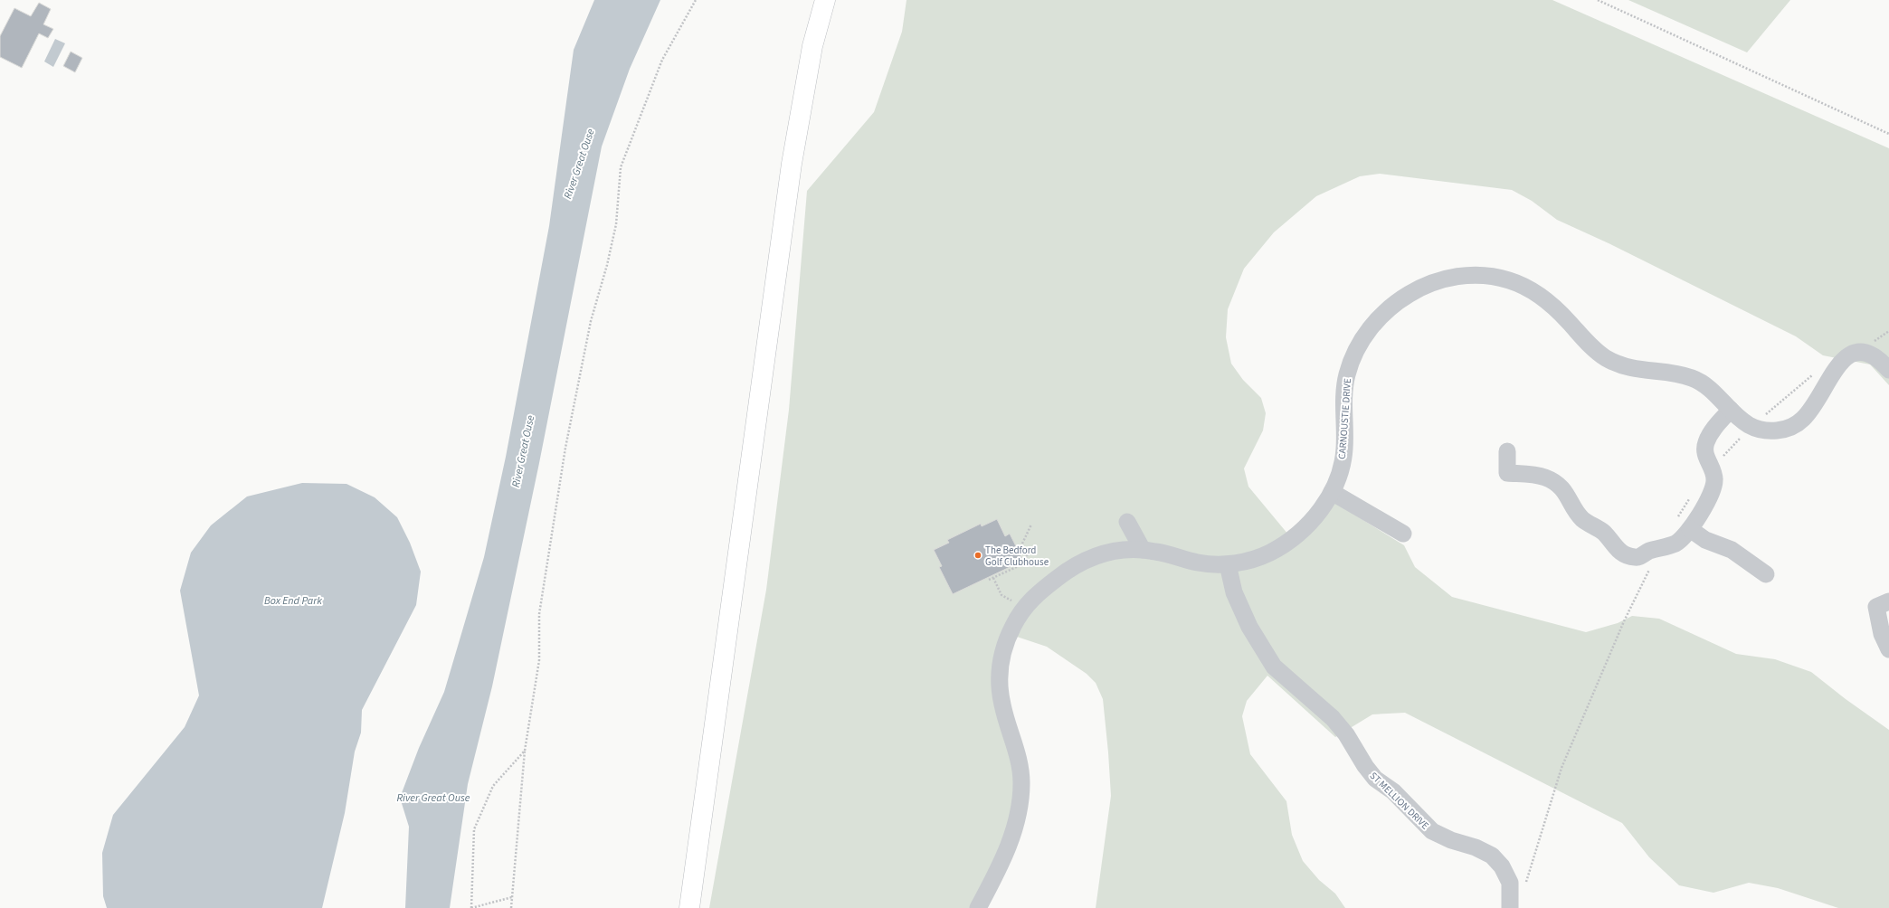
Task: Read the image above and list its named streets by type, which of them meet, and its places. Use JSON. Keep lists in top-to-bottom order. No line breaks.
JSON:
{"streets":{"street":["CARNOUSTIE DRIVE","ST MELLION DRIVE"]},"crossings":[["CARNOUSTIE DRIVE","ST MELLION DRIVE"]],"water":["River Great Ouse","Box End Park"],"places":["The Bedford Golf Clubhouse"]}
